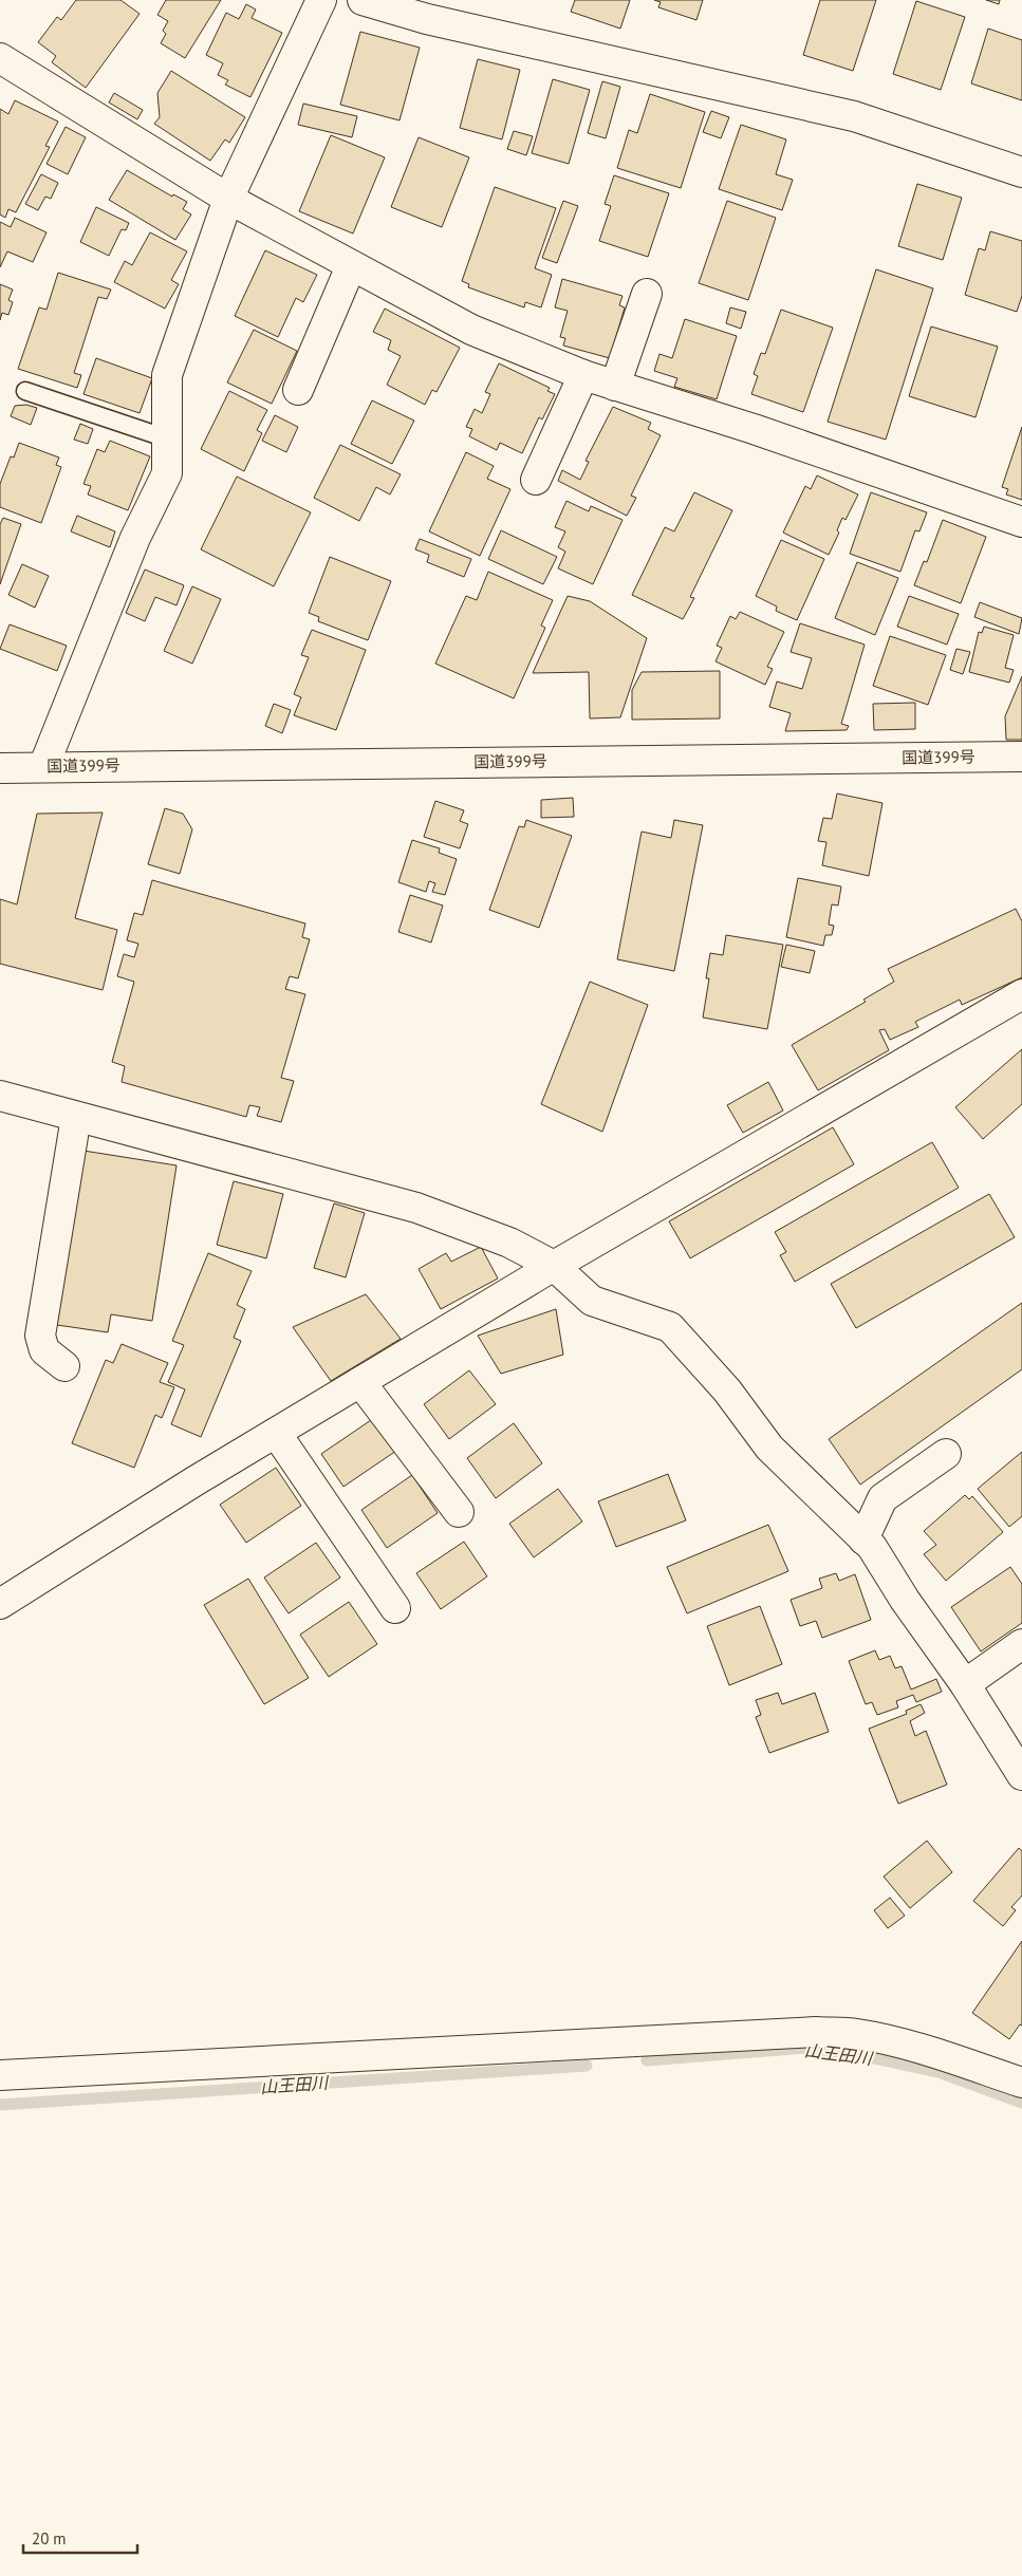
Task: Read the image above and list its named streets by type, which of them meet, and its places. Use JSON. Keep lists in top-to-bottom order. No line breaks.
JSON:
{"streets":{"main road":["国道399号"]},"water":["山王田川"],"scale_bar":"20 m"}
